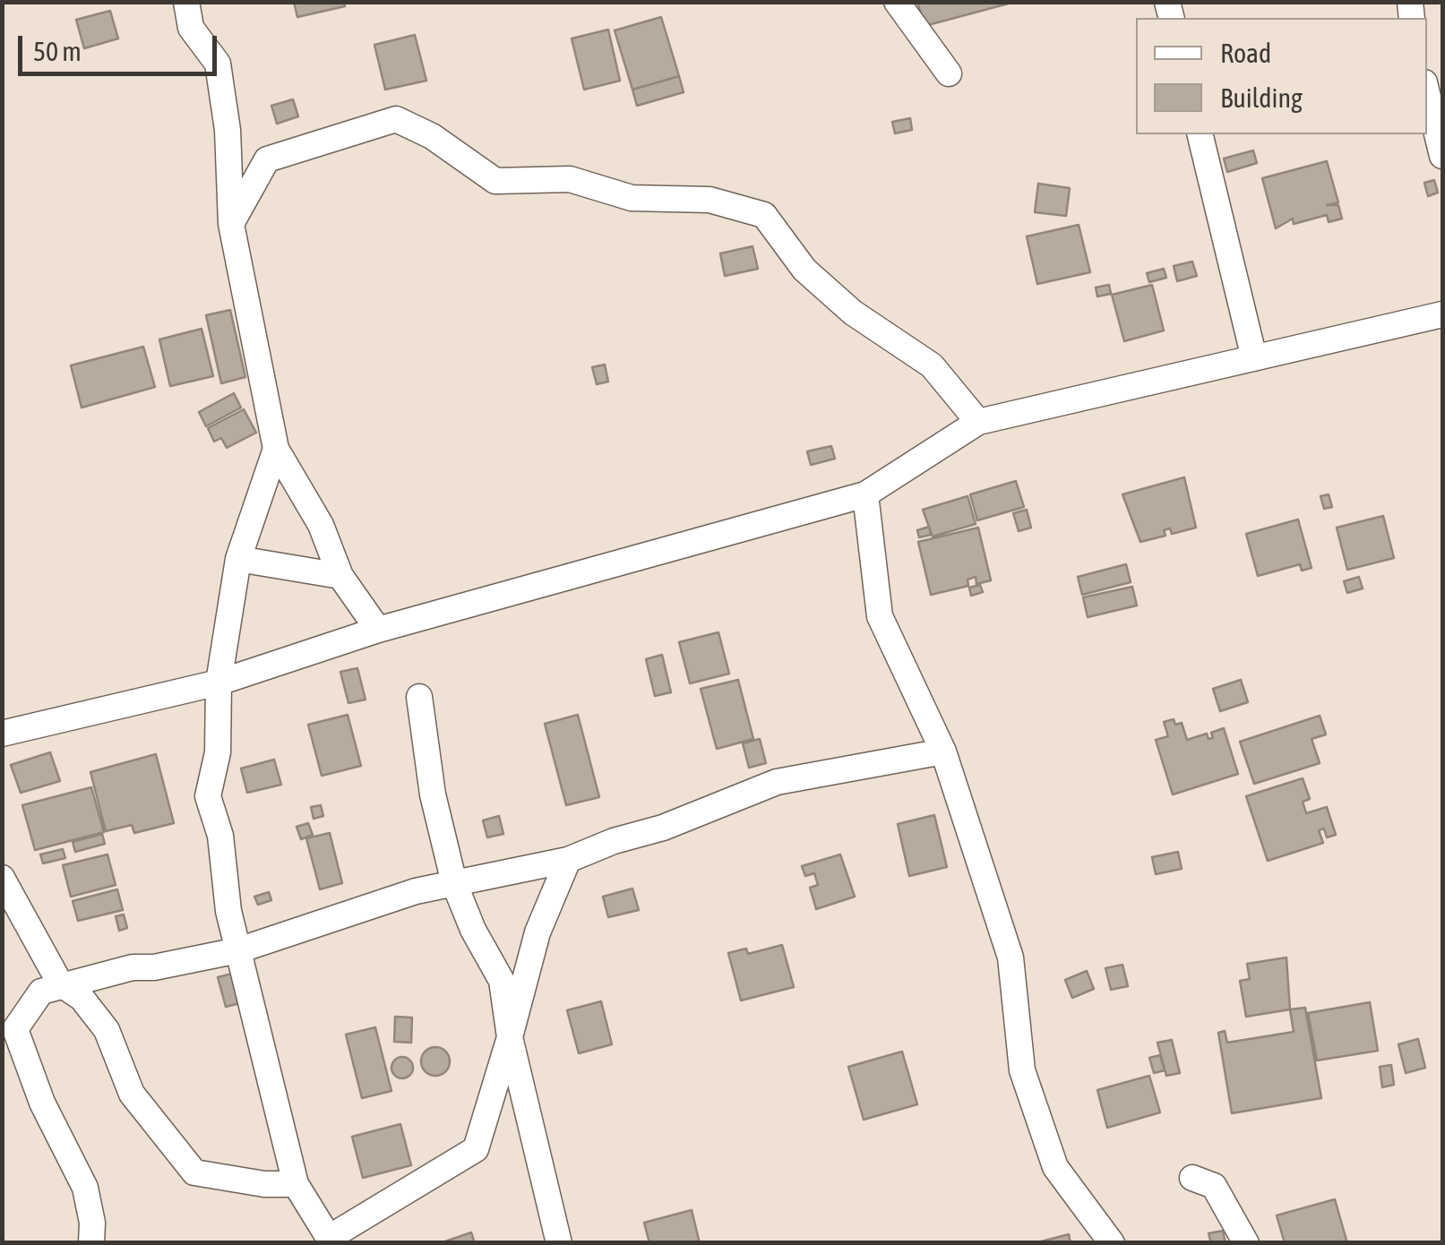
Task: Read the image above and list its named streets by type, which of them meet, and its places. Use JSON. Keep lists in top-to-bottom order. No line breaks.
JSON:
{"legend":["Road","Building"],"scale_bar":"50 m"}
